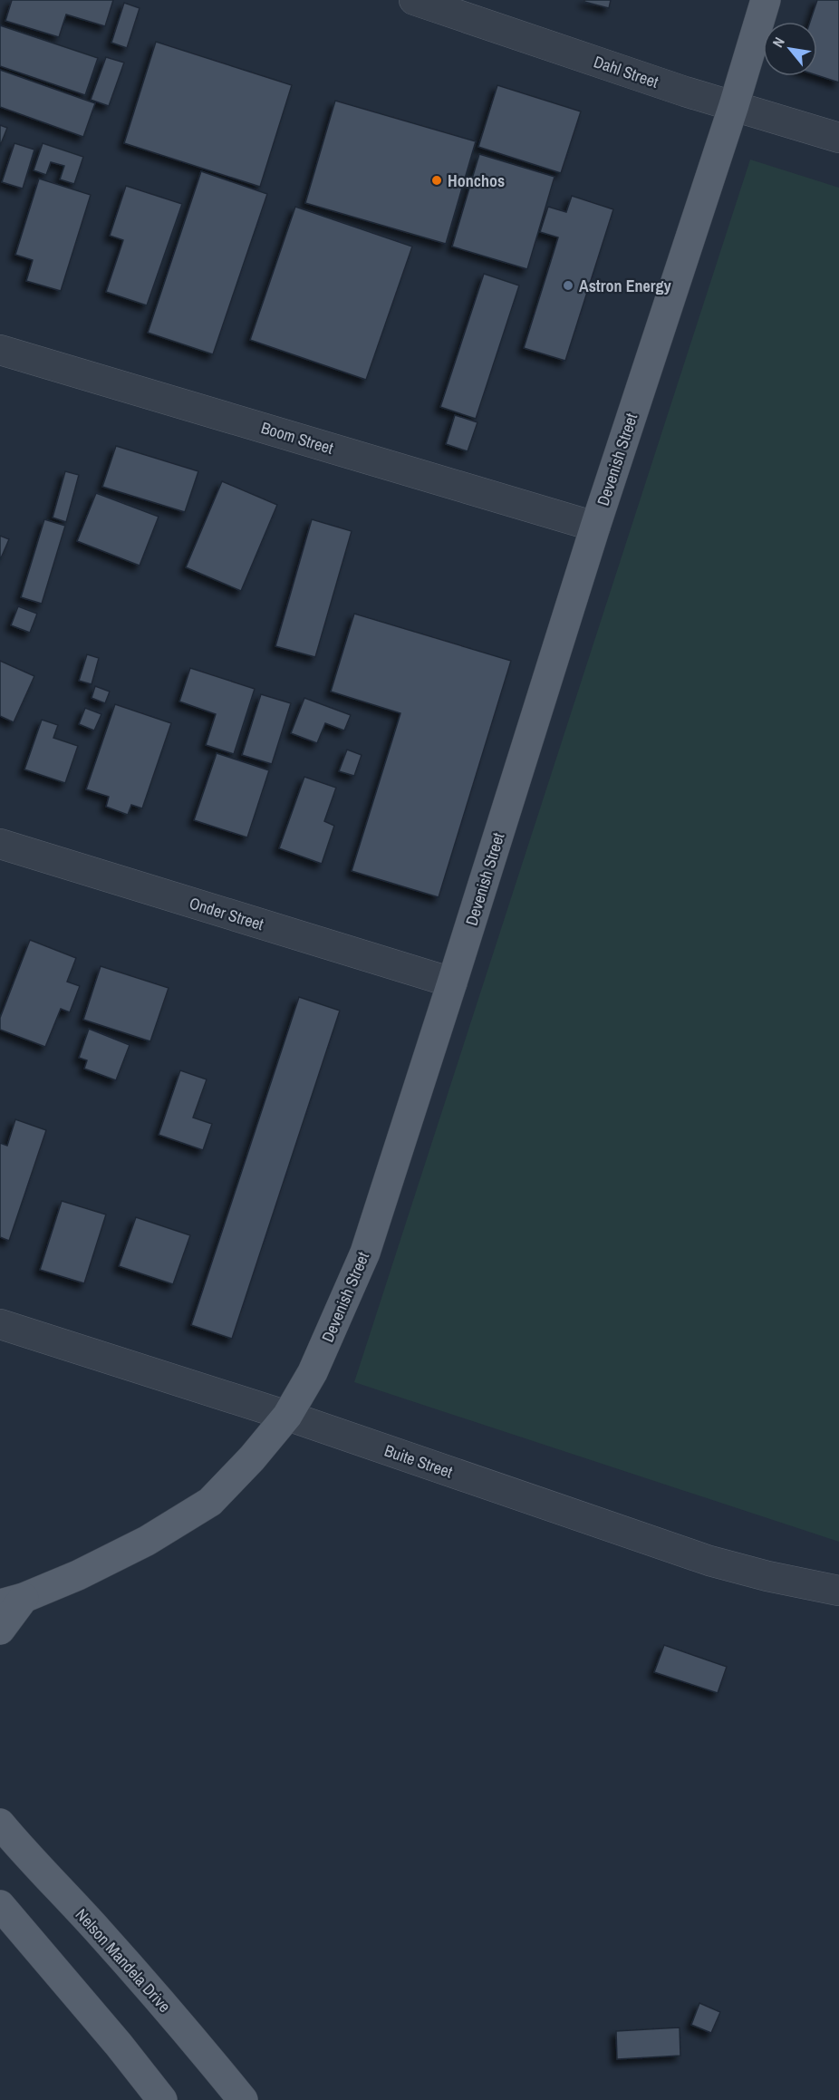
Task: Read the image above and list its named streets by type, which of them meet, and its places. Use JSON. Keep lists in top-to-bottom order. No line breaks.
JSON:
{"streets":{"main road":["Devenish Street","Nelson Mandela Drive"],"street":["Dahl Street","Boom Street","Onder Street","Buite Street"]},"crossings":[["Dahl Street","Devenish Street"],["Boom Street","Devenish Street"],["Devenish Street","Onder Street"],["Devenish Street","Buite Street"]],"places":["Honchos","Astron Energy"],"north":"top left"}
